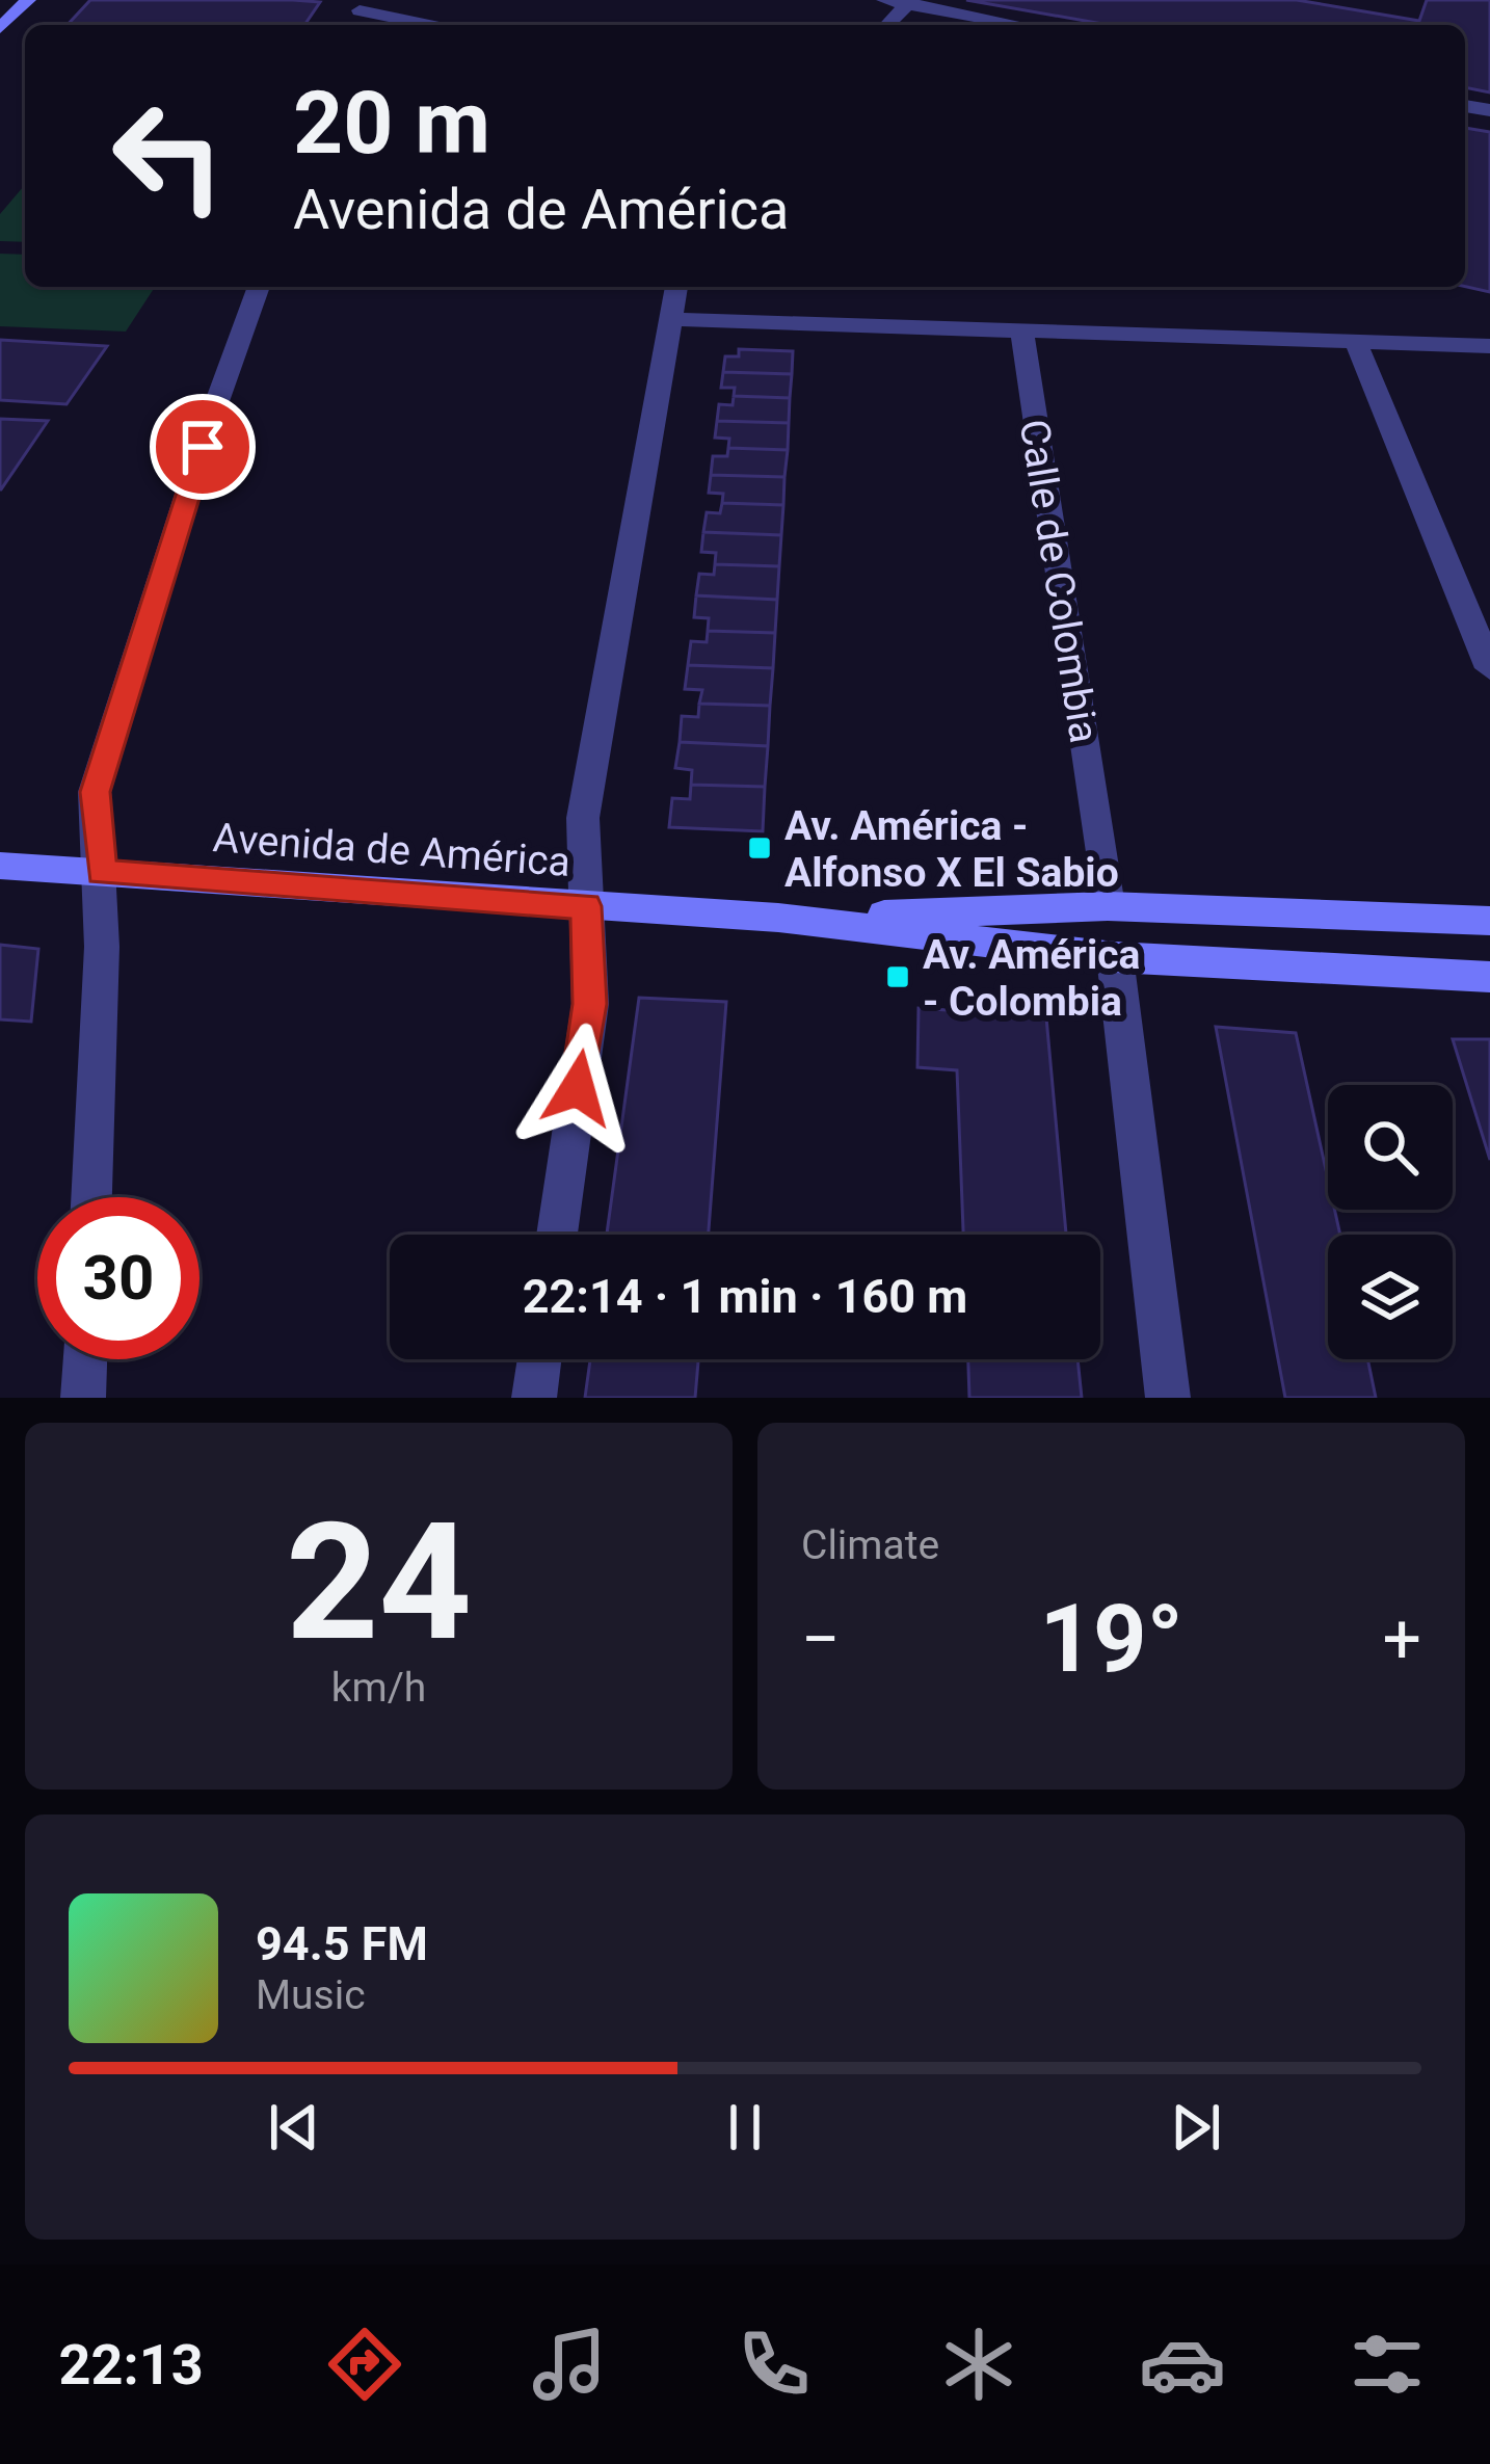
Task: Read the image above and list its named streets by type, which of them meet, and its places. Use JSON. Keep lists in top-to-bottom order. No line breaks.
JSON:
{"streets":{"main road":["Avenida de América"],"street":["Calle de Colombia"]},"crossings":[["Calle de Colombia","Avenida de América"]],"places":{"transit":["Av. América - Alfonso X El Sabio","Av. América - Colombia"]},"page":{"turn":["20 m","Avenida de América"],"limit":"30","trip":"22:14 · 1 min · 160 m","tile":[["24","km/h"],"Climate"],"heat":["−","19°","+"],"song":["94.5 FM","Music"],"tabs":"22:13"}}
